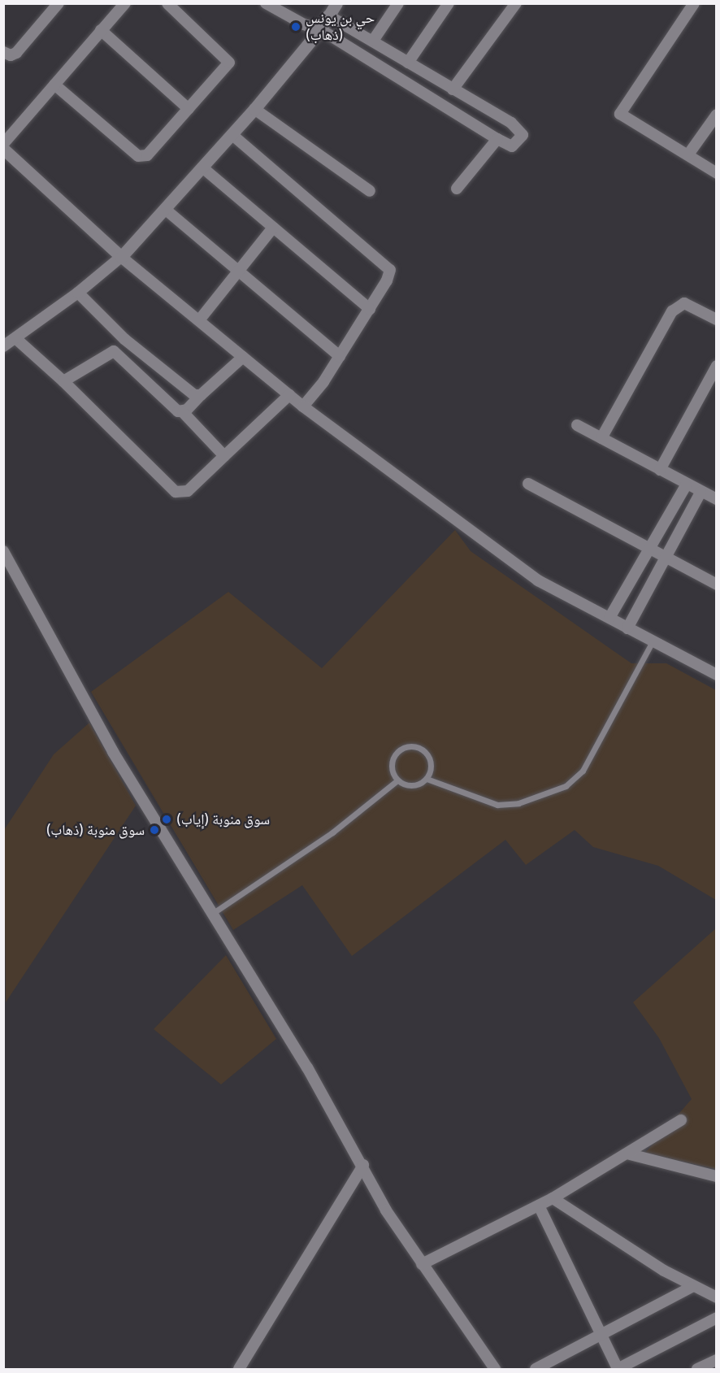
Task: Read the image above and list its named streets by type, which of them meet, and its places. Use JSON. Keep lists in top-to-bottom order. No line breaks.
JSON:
{"places":["حي بن يونس (ذهاب)","سوق منوبة (إياب)","سوق منوبة (ذهاب)"]}
